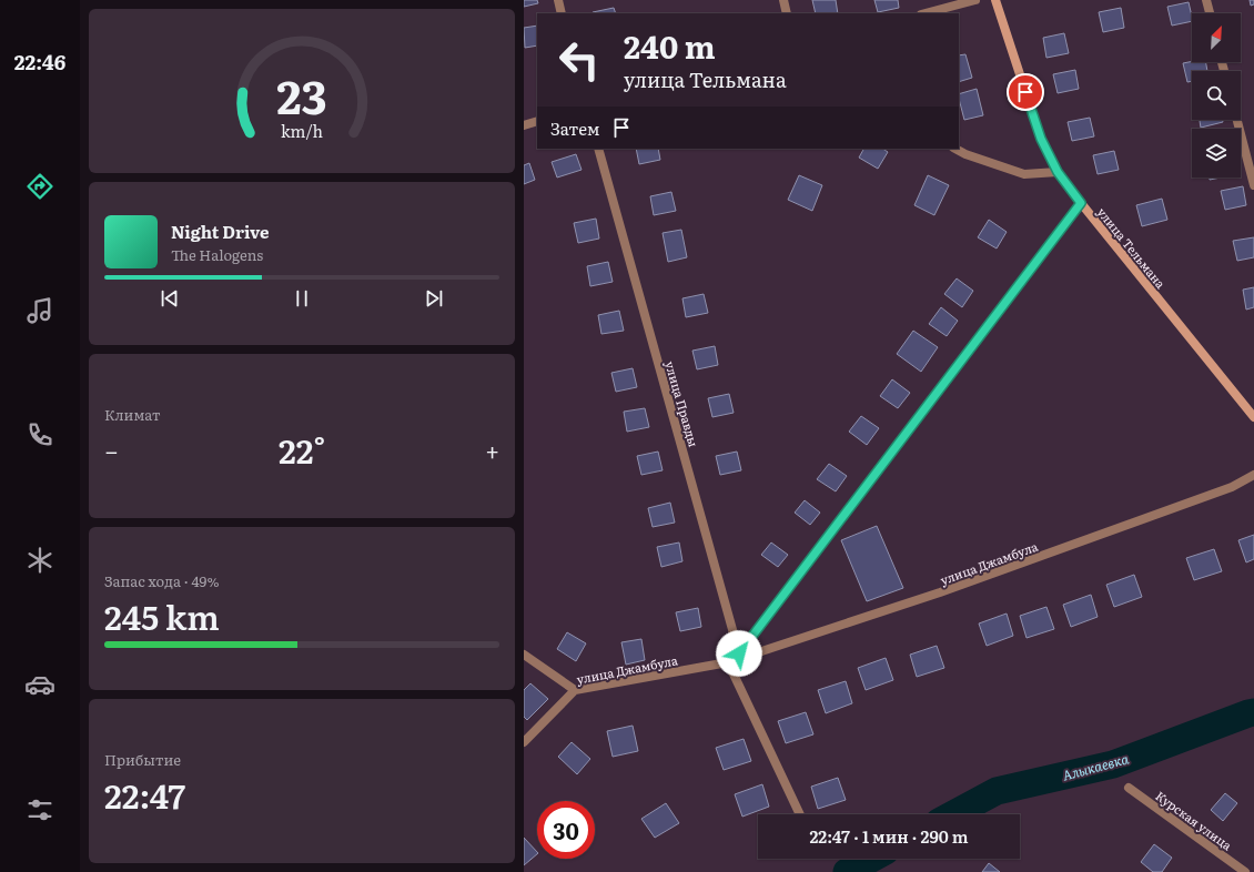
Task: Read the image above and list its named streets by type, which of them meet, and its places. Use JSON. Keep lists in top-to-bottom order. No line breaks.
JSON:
{"streets":{"main road":["улица Тельмана"],"street":["улица Правды","улица Джамбула","Курская улица"]},"water":["Алыкаевка"],"north":"top right","page":{"tabs":"22:46","turn":["240 m","улица Тельмана"],"then":"Затем","song":["Night Drive","The Halogens"],"tile":["Климат",["Запас хода · 49%","245 km"],["Прибытие","22:47"]],"heat":["−","22°","+"],"limit":"30","trip":"22:47 · 1 мин · 290 m","gauge":["23","km/h"]}}
